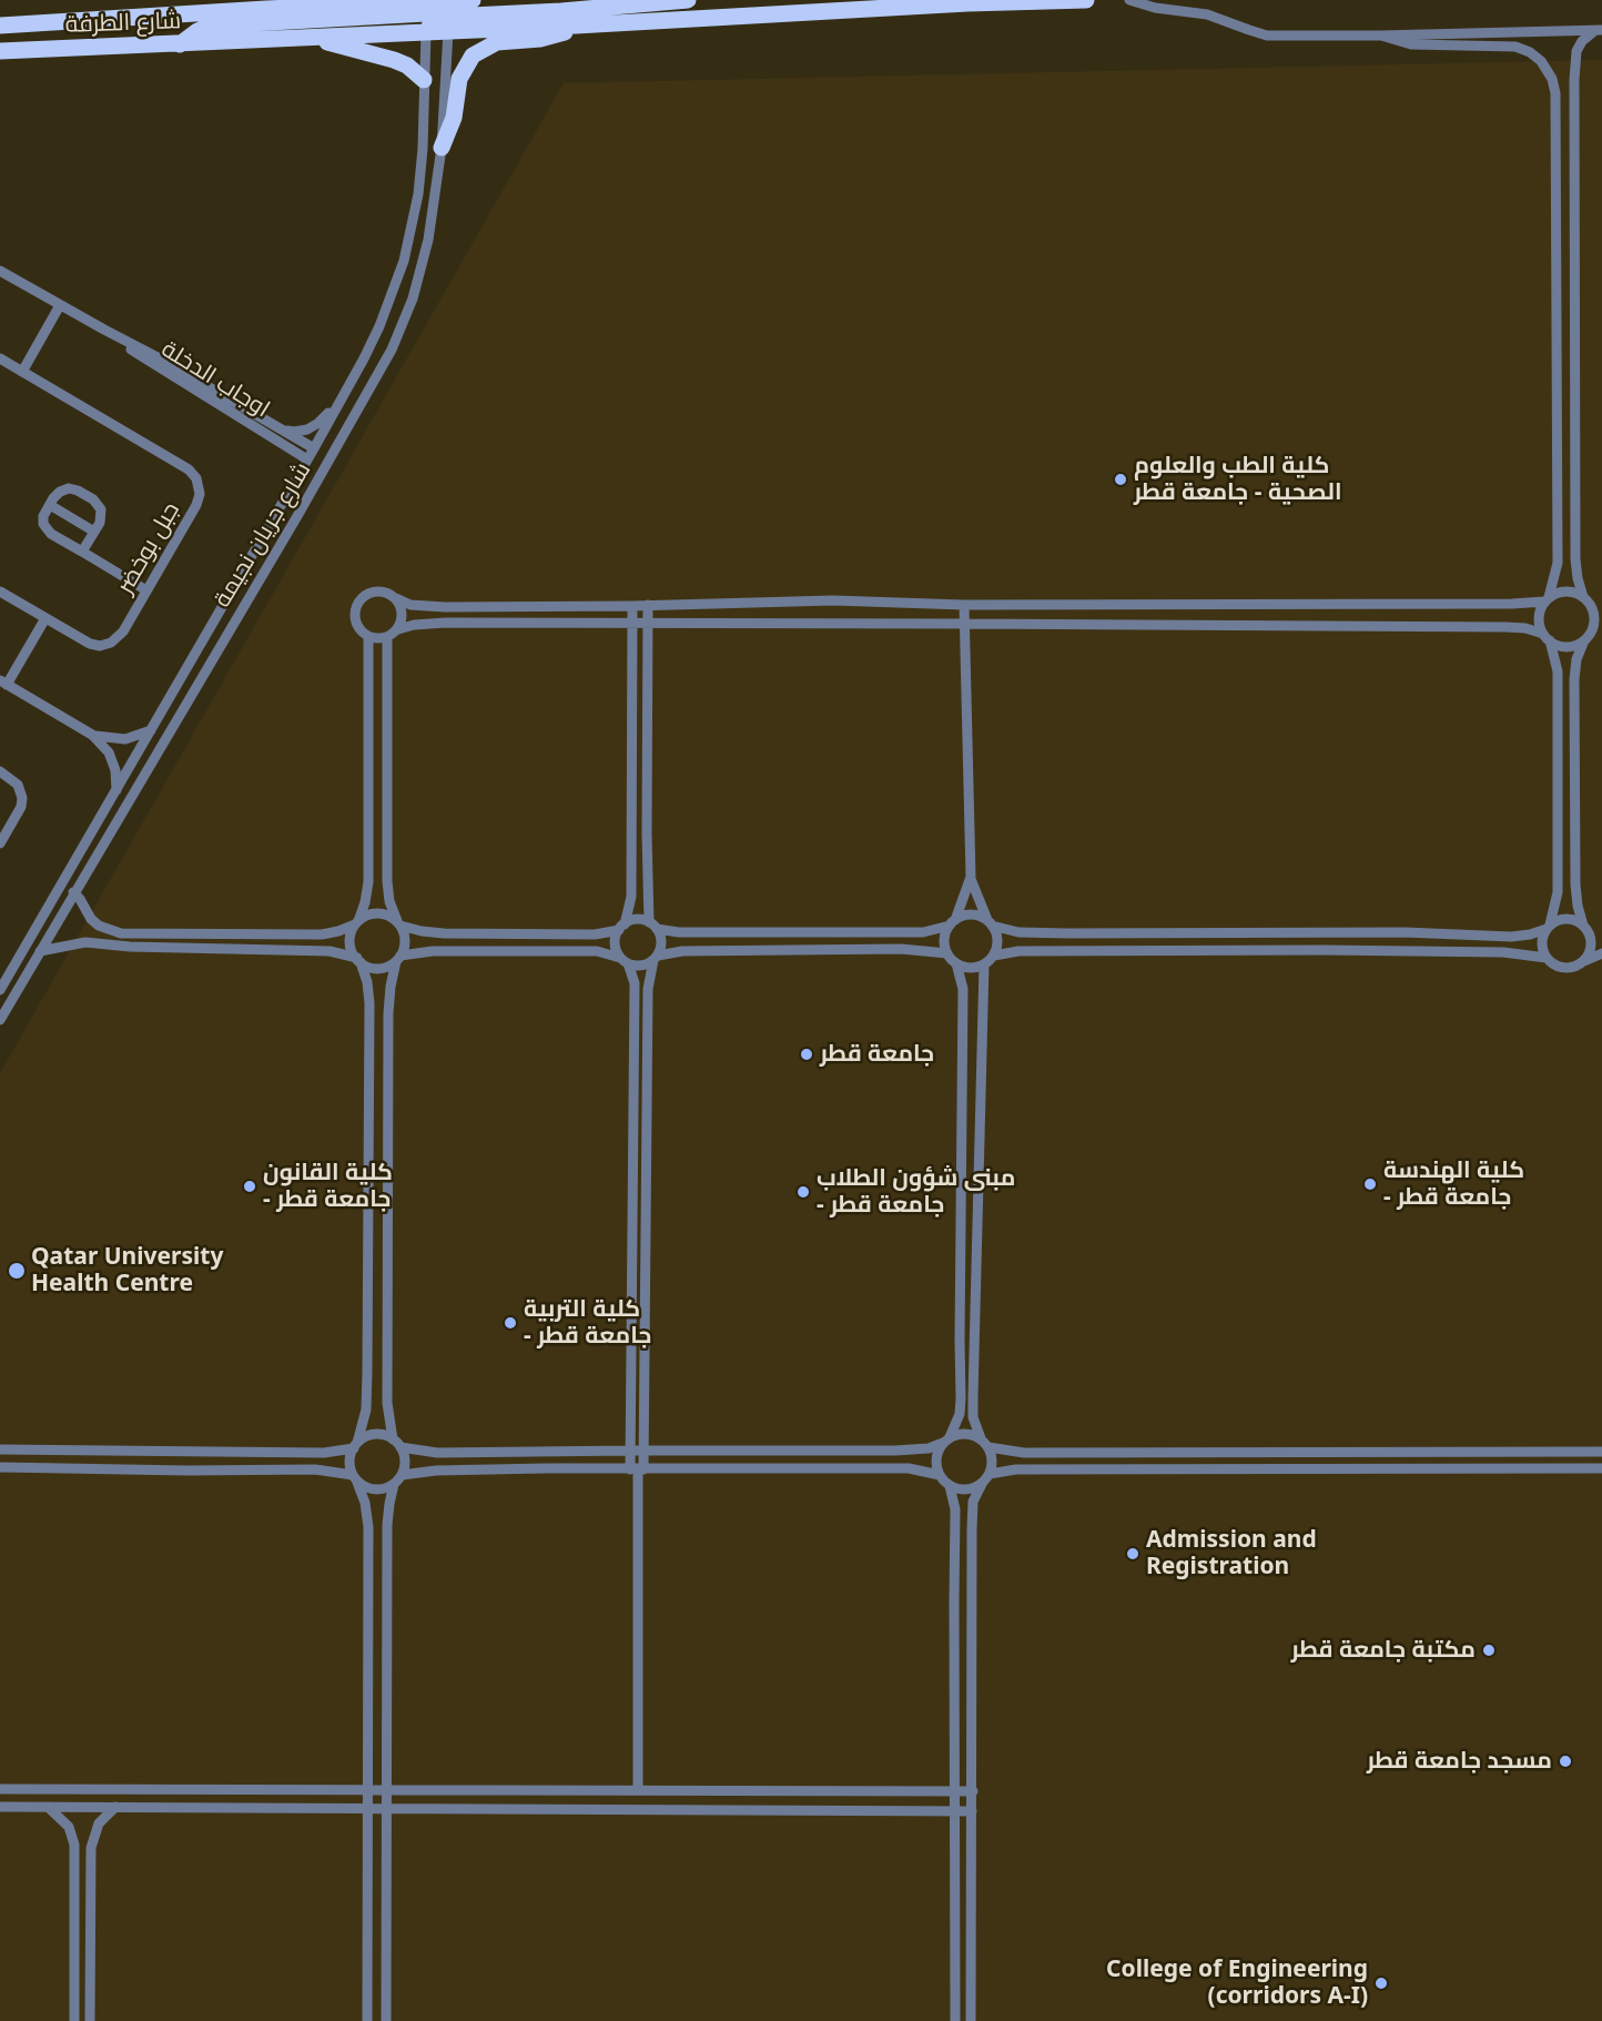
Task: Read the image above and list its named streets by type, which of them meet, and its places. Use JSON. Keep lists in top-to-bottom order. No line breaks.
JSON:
{"streets":{"main road":["شارع الطرفة"],"street":["اوجاب الدخلة","شارع جريان نجيمة","جبل بوخضر"]},"crossings":[["شارع الطرفة","شارع جريان نجيمة"],["اوجاب الدخلة","شارع جريان نجيمة"]],"places":["كلية الطب والعلوم الصحية - جامعة قطر","جامعة قطر","كلية الهندسة - جامعة قطر","كلية القانون - جامعة قطر","مبنى شؤون الطلاب - جامعة قطر","Qatar University Health Centre","كلية التربية - جامعة قطر","Admission and Registration","مكتبة جامعة قطر","مسجد جامعة قطر","College of Engineering (corridors A-I)"]}
